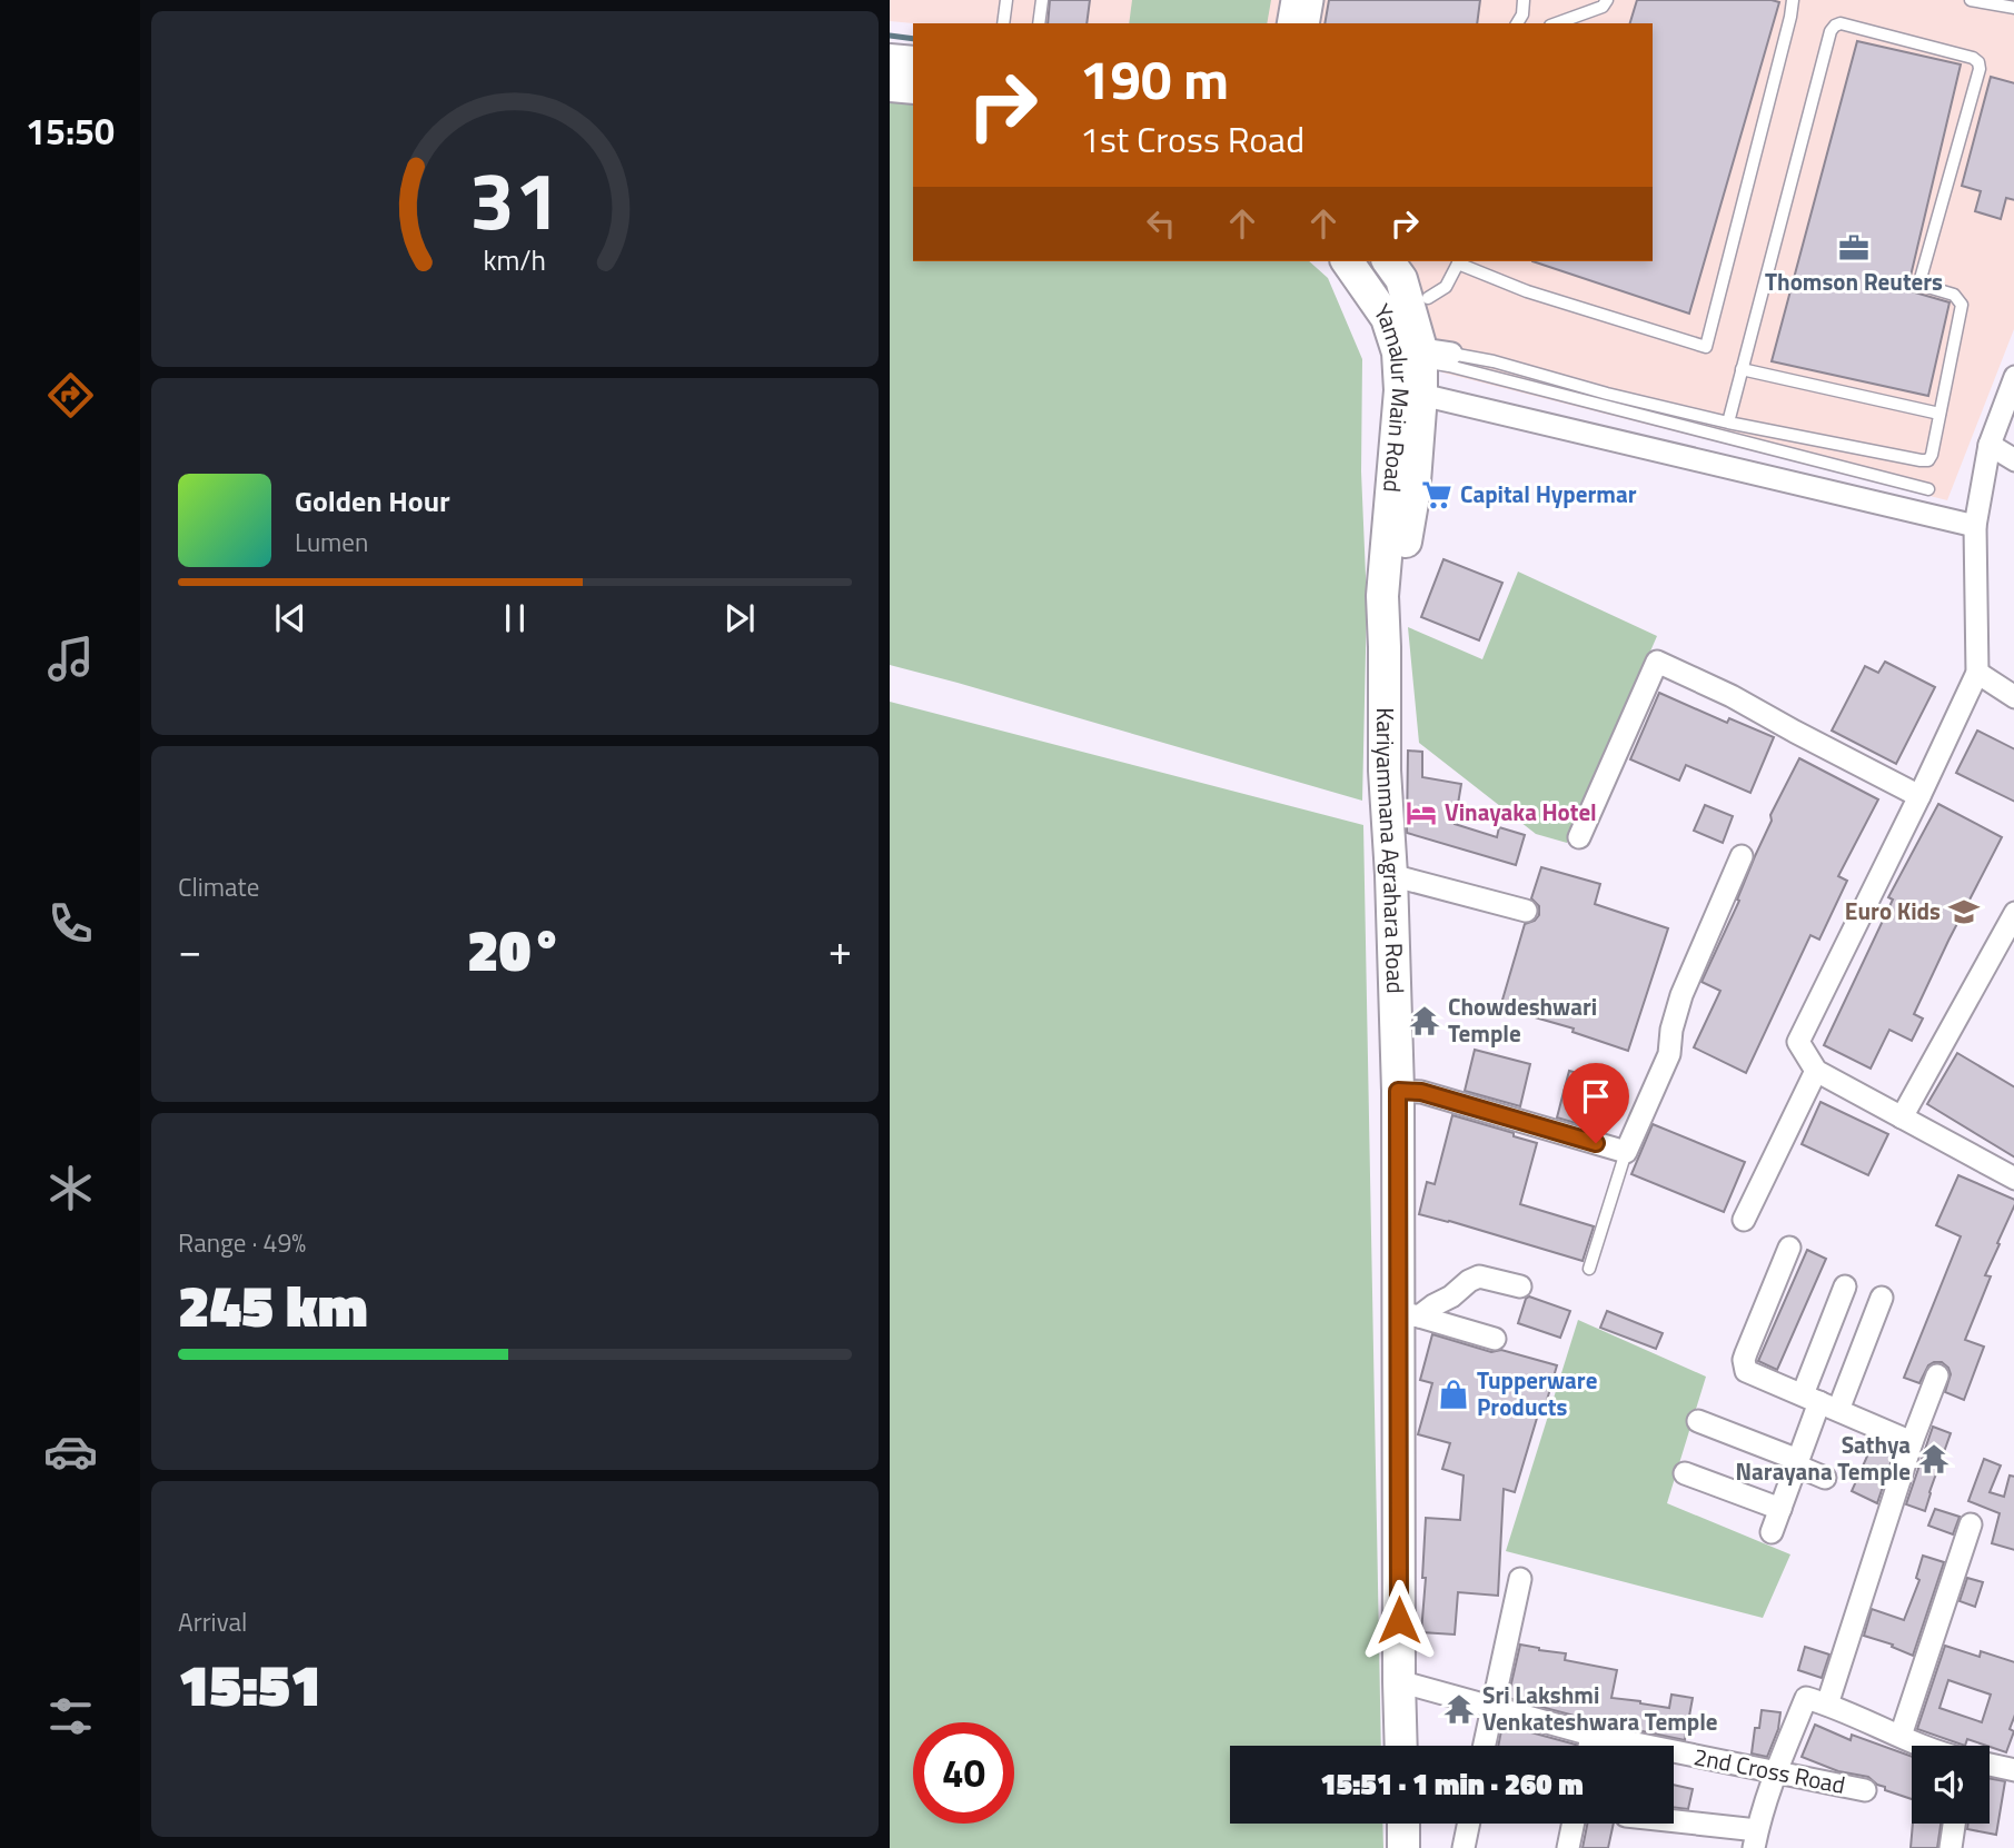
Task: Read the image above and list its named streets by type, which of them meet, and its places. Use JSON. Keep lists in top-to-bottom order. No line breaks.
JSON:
{"streets":{"street":["Yamalur Main Road","Kariyammana Agrahara Road","2nd Cross Road"]},"crossings":[["Yamalur Main Road","Kariyammana Agrahara Road"],["Kariyammana Agrahara Road","2nd Cross Road"]],"places":{"office":["Thomson Reuters"],"supermarket":["Capital Hypermar"],"hotel":["Vinayaka Hotel"],"school or university":["Euro Kids"],"temple":["Chowdeshwari Temple","Sathya Narayana Temple","Sri Lakshmi Venkateshwara Temple"],"shop":["Tupperware Products"]},"page":{"tabs":"15:50","turn":["190 m","1st Cross Road"],"song":["Golden Hour","Lumen"],"tile":["Climate",["Range · 49%","245 km"],["Arrival","15:51"]],"heat":["−","20°","+"],"limit":"40","trip":"15:51 · 1 min · 260 m","gauge":["31","km/h"]}}
